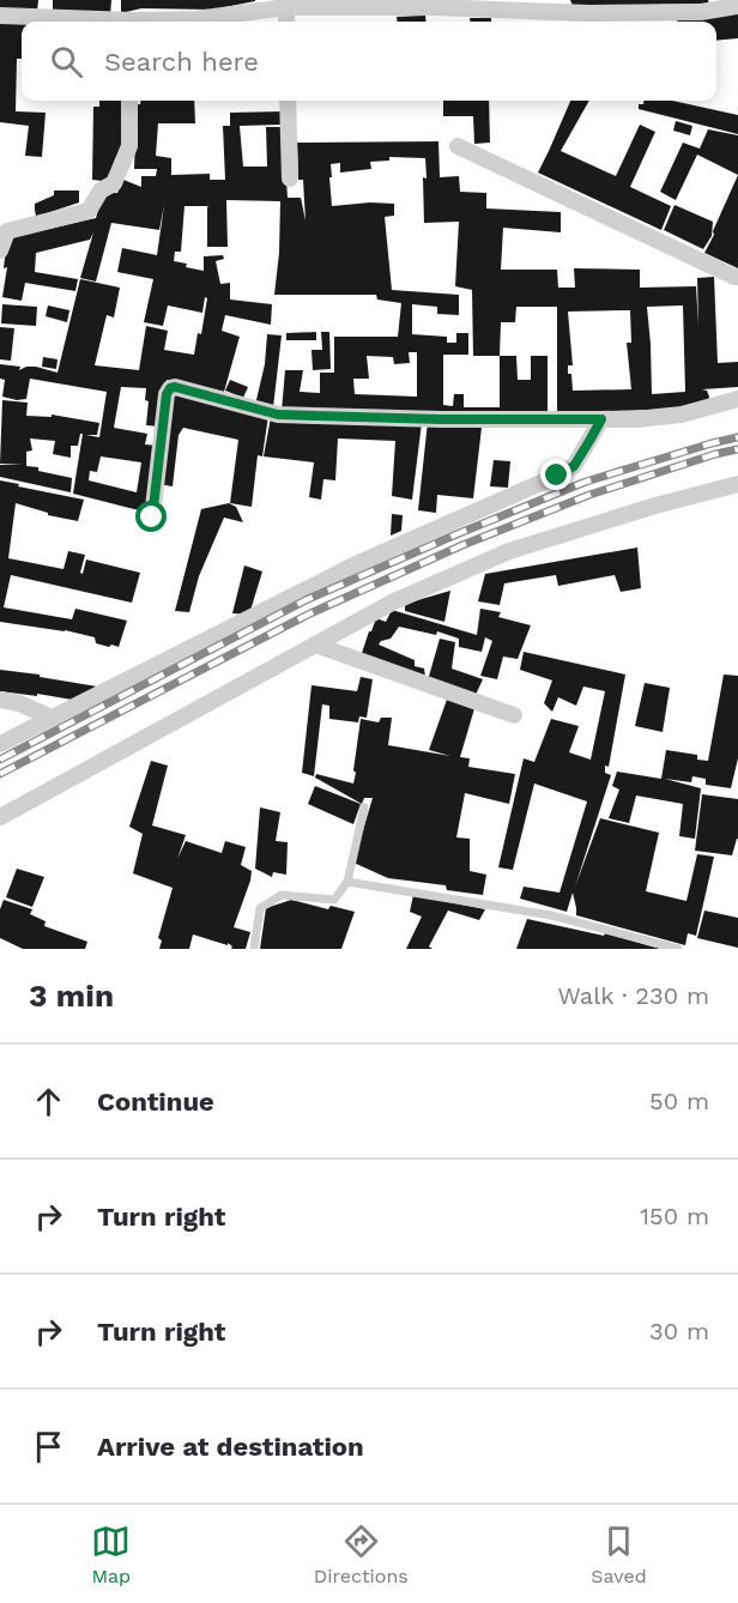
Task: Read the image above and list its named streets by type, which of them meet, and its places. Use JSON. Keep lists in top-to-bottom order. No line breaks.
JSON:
{"page":{"search":"Search here","heading":["3 min","Walk · 230 m"],"list":[["Continue","50 m"],["Turn right","150 m"],["Turn right","30 m"],"Arrive at destination"],"nav":["Map","Directions","Saved"]}}
